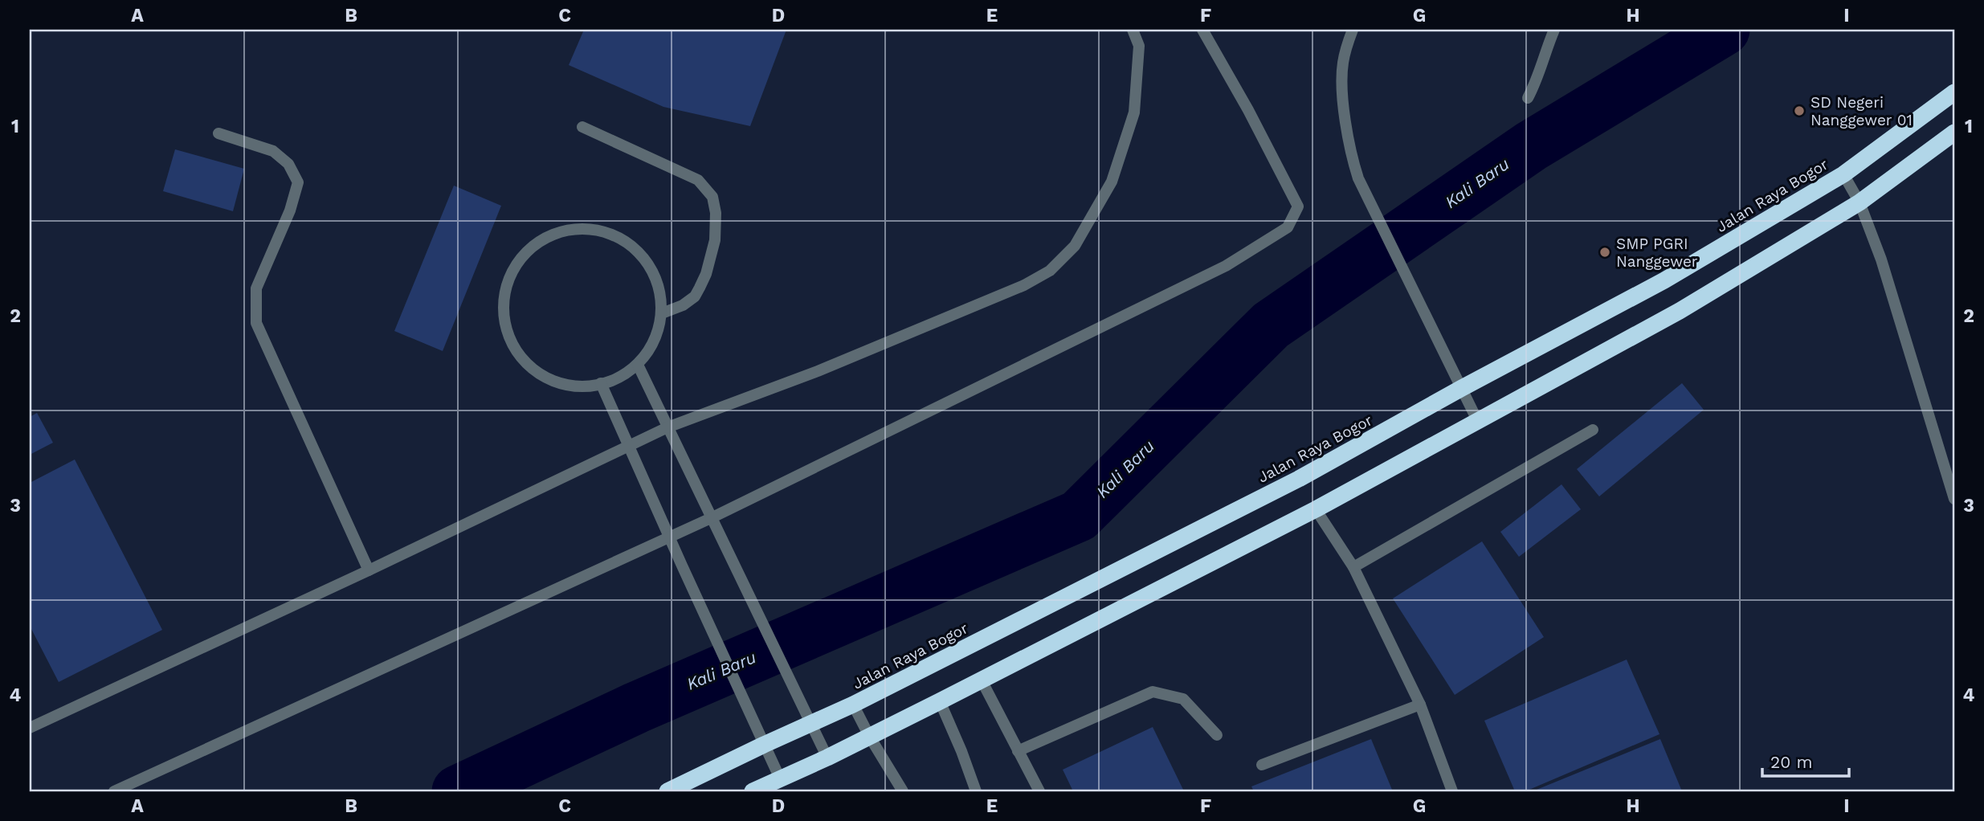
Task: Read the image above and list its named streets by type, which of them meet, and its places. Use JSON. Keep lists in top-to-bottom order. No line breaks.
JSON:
{"streets":{"highway":["Jalan Raya Bogor"]},"water":["Kali Baru"],"places":["SD Negeri Nanggewer 01","SMP PGRI Nanggewer"],"scale_bar":"20 m","grid":{"columns":["A","B","C","D","E","F","G","H","I"],"rows":["1","2","3","4"]}}
